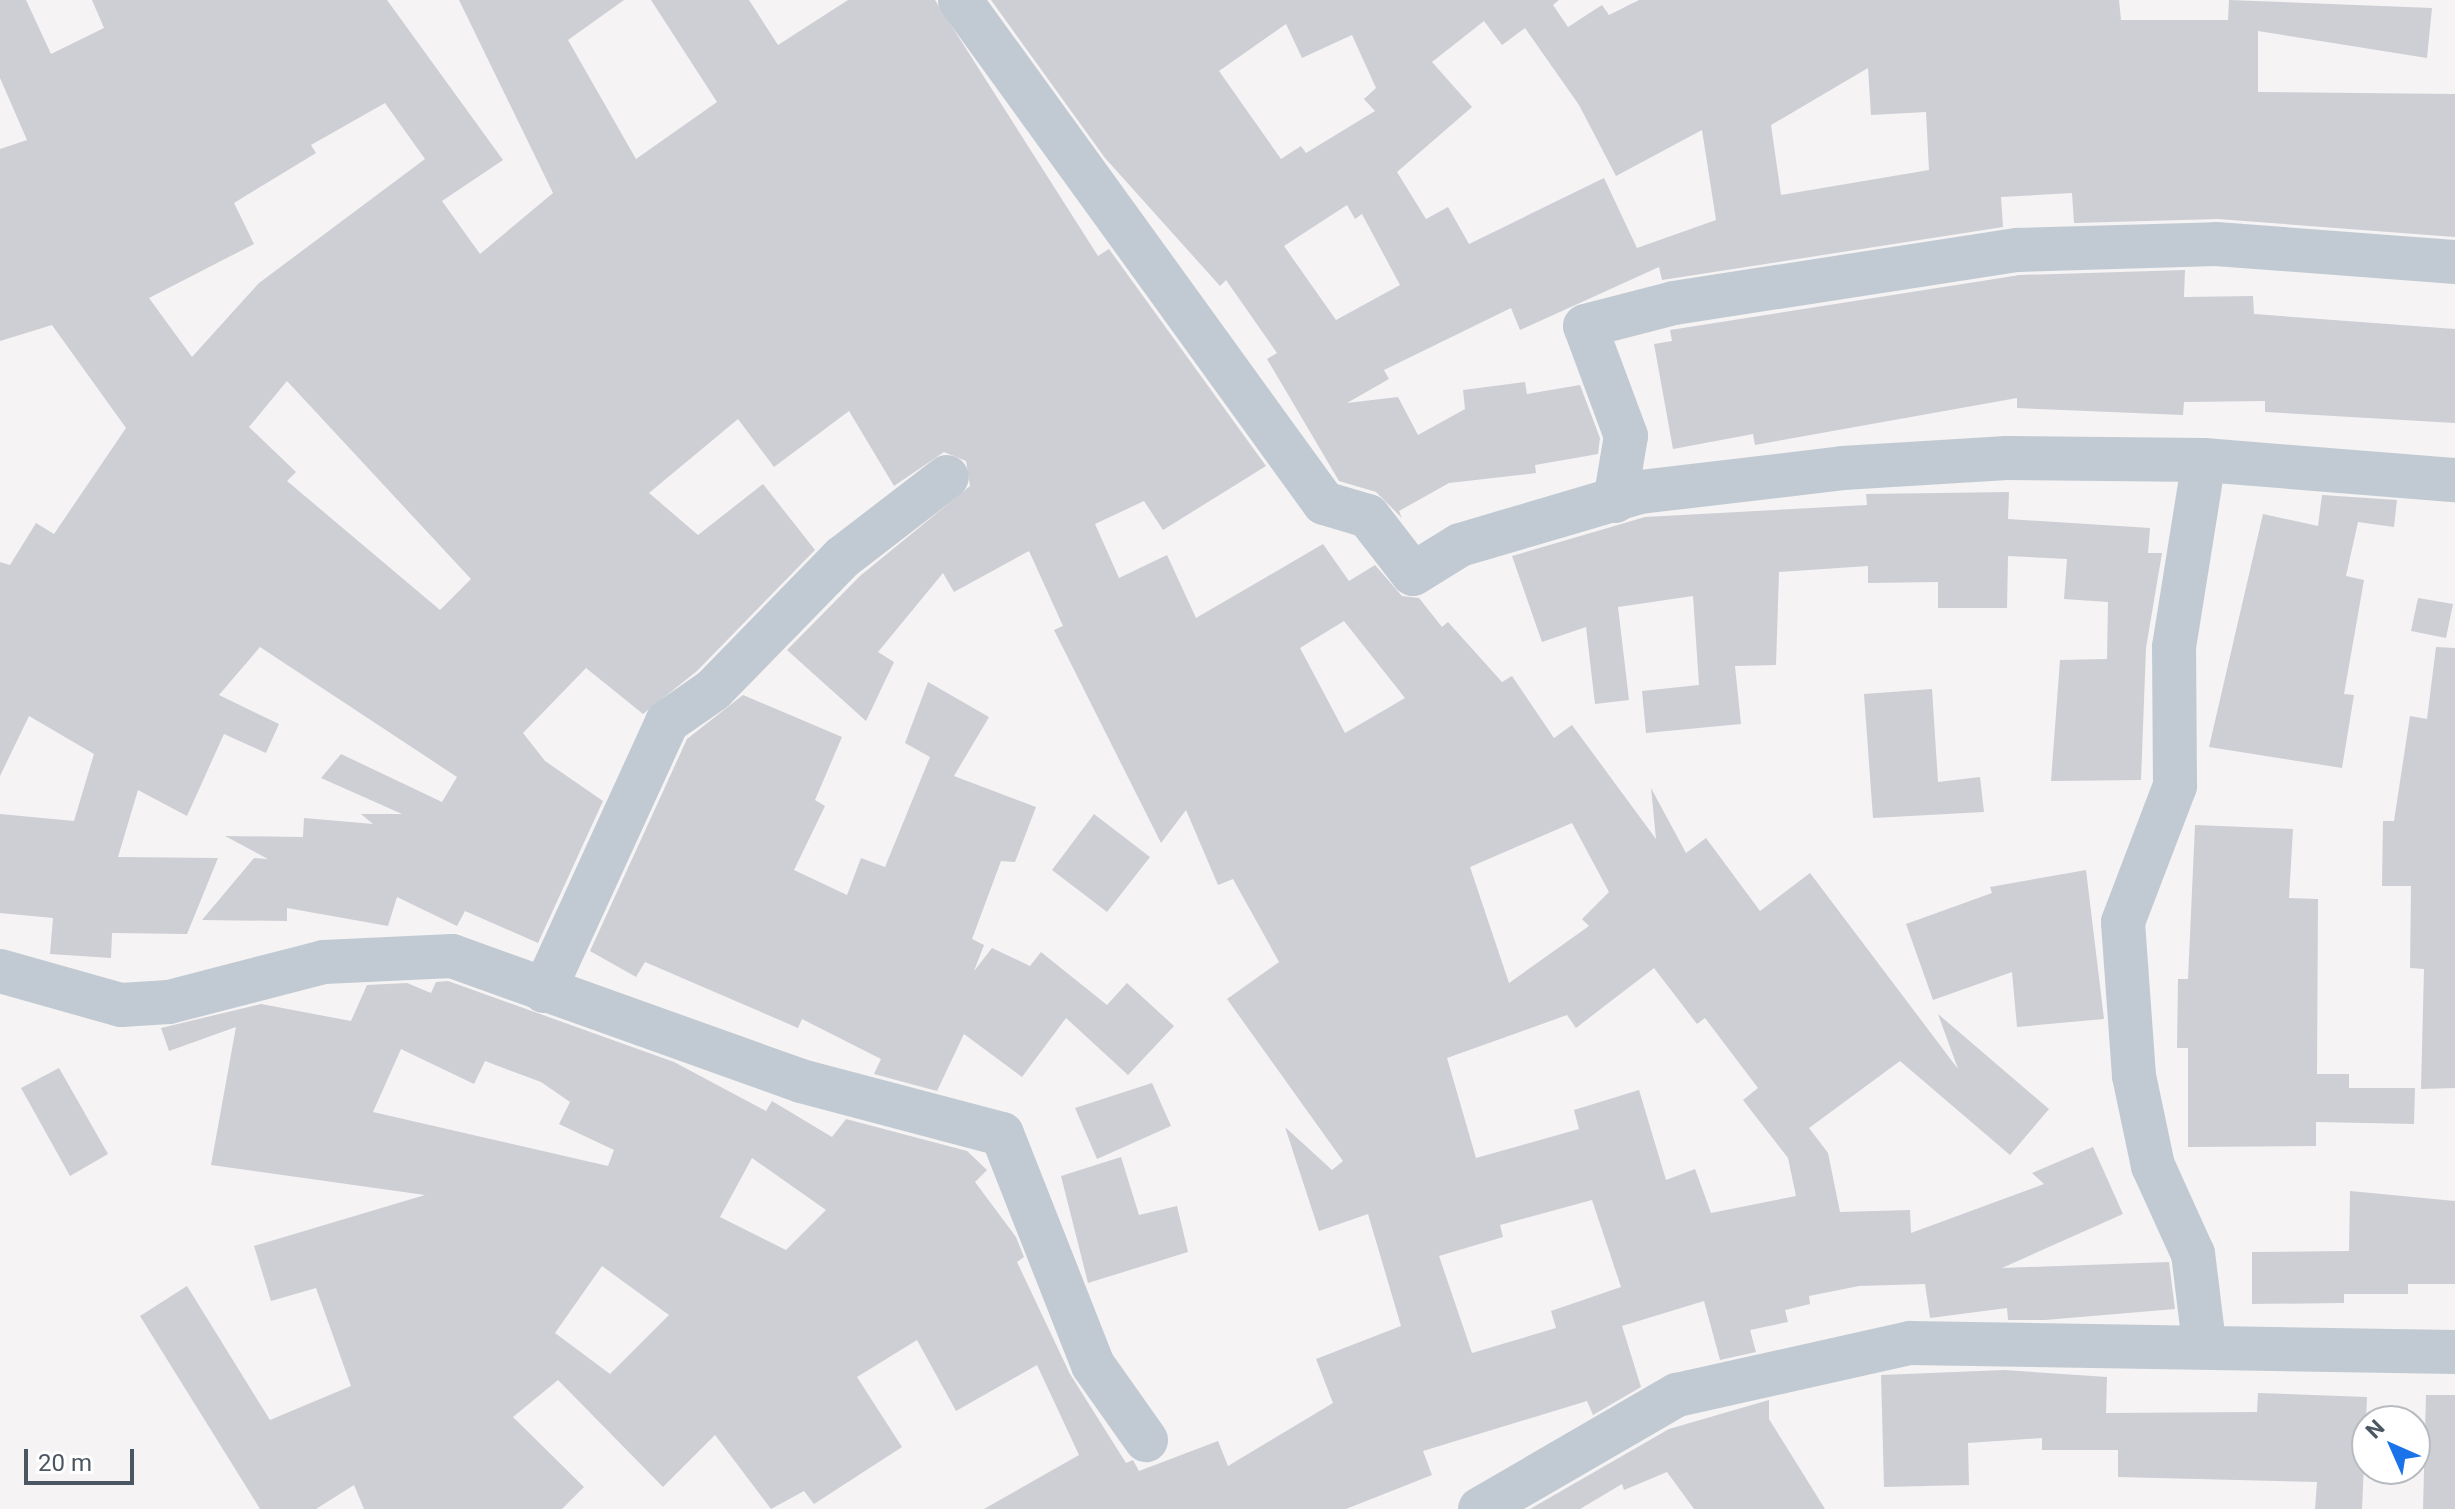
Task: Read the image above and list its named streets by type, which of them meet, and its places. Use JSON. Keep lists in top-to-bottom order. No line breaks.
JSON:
{"scale_bar":"20 m","north":"top left"}
